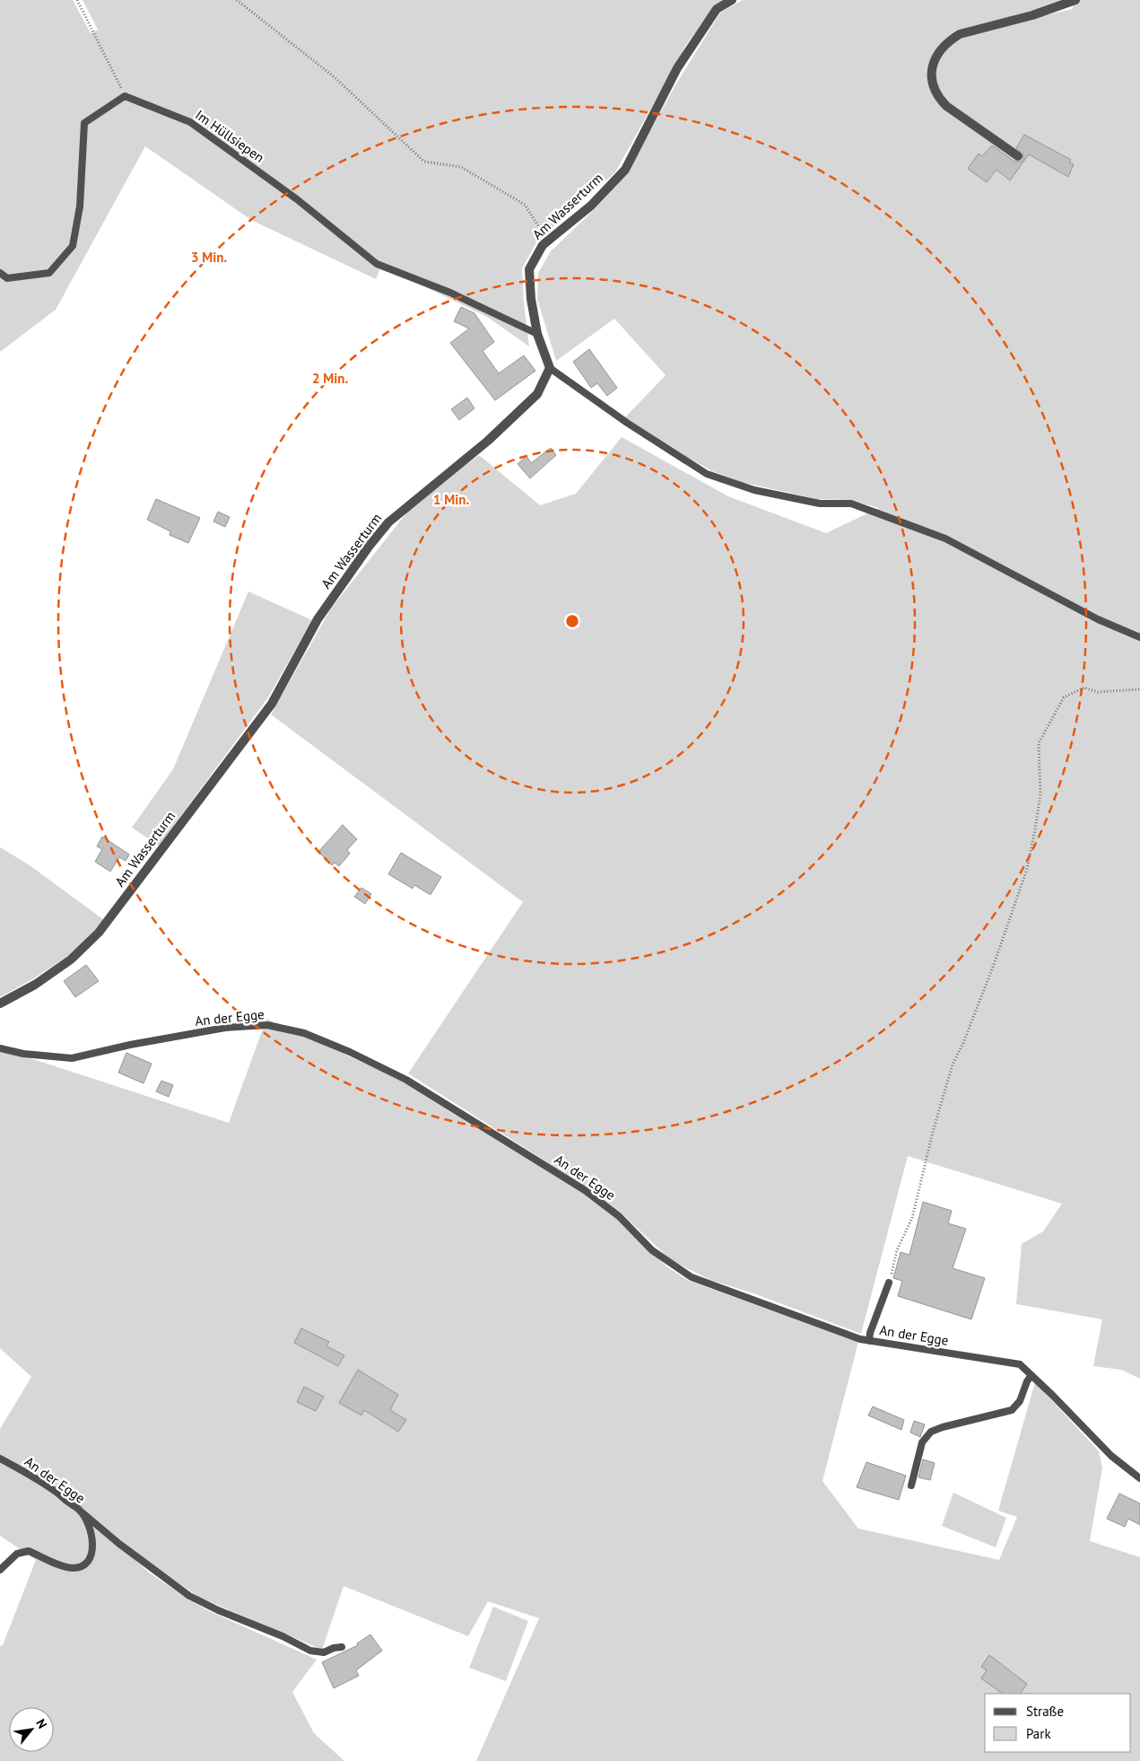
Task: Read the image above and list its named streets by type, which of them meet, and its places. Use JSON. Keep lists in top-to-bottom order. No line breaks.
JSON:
{"streets":{"street":["Am Wasserturm"],"lane":["Im Hüllsiepen","An der Egge"]},"crossings":[["Im Hüllsiepen","Am Wasserturm"]],"legend":["Straße","Park"],"north":"top right","rings":["3 Min.","2 Min.","1 Min."]}
